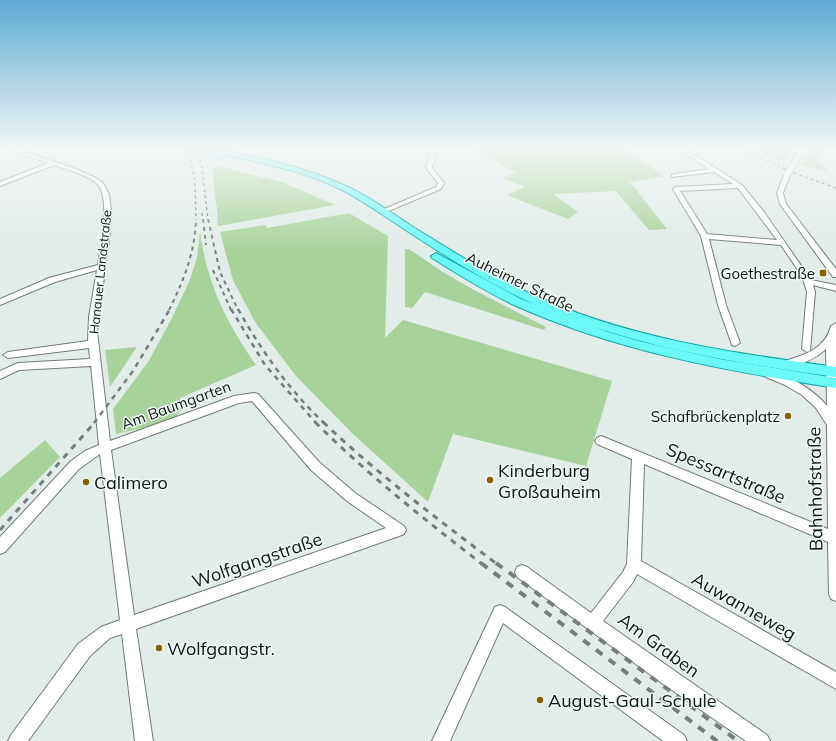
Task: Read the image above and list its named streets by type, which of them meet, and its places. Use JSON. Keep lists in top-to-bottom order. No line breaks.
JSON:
{"streets":{"main road":["Auheimer Straße"],"street":["Hanauer Landstraße","Am Baumgarten","Spessartstraße","Bahnhofstraße","Wolfgangstraße","Auwanneweg","Am Graben"]},"crossings":[["Hanauer Landstraße","Am Baumgarten"],["Hanauer Landstraße","Wolfgangstraße"],["Auheimer Straße","Bahnhofstraße"],["Am Baumgarten","Wolfgangstraße"],["Spessartstraße","Bahnhofstraße"],["Spessartstraße","Am Graben"],["Auwanneweg","Am Graben"]],"places":{"transit":["Goethestraße"],"other":["Schafbrückenplatz","Kinderburg Großauheim","Calimero","Wolfgangstr.","August-Gaul-Schule"]}}
